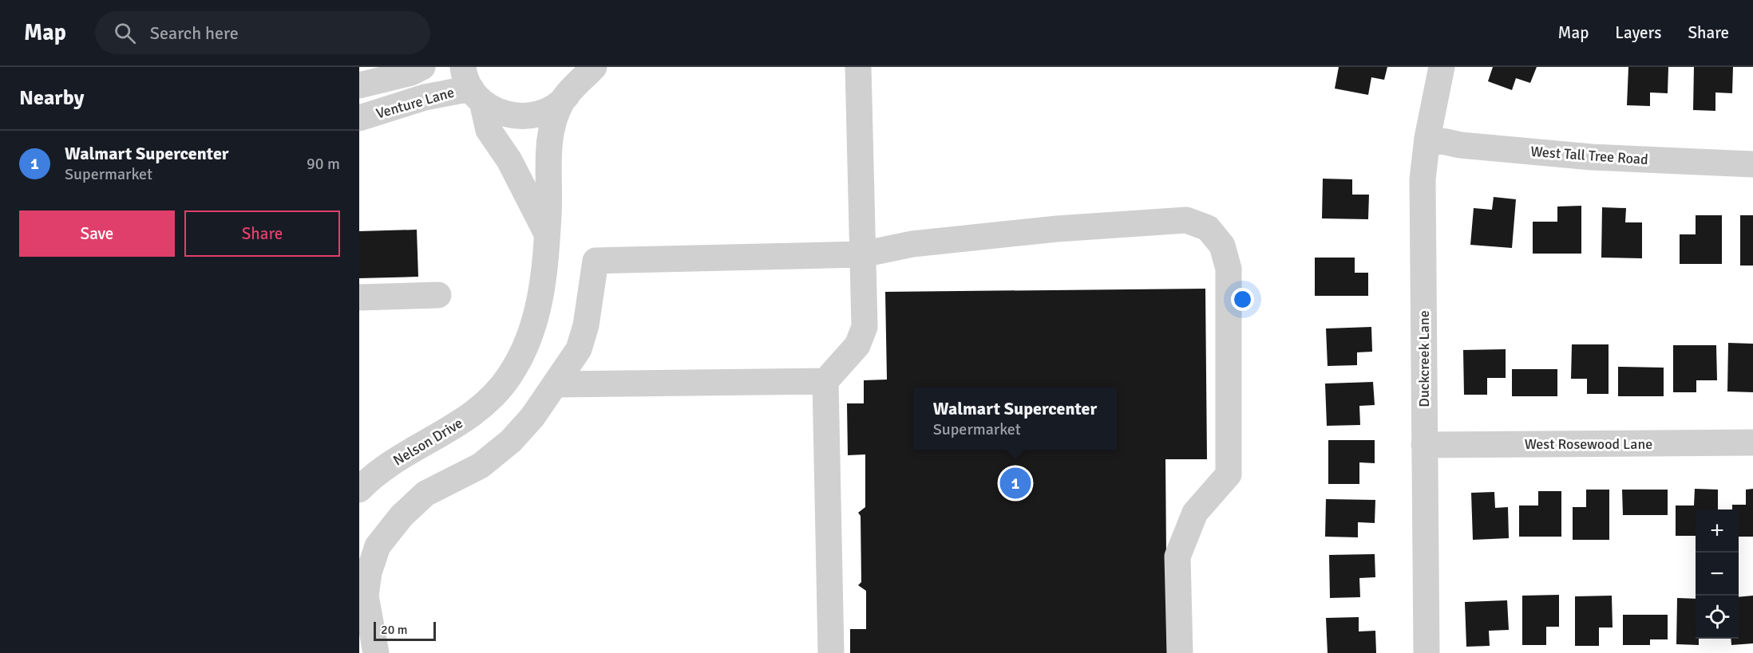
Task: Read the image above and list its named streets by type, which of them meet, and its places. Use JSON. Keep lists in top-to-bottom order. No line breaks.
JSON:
{"streets":{"street":["Venture Lane","West Tall Tree Road","Duckcreek Lane","Nelson Drive","West Rosewood Lane"]},"crossings":[["Venture Lane","Nelson Drive"],["West Tall Tree Road","Duckcreek Lane"],["Duckcreek Lane","West Rosewood Lane"]],"scale_bar":"20 m","page":{"header":"Map","search":"Search here","nav":["Map","Layers","Share"],"heading":"Nearby","list":[{"mark":"1","name":"Walmart Supercenter","note":"Supermarket","value":"90 m"}],"buttons":["Save","Share"],"popup":["Walmart Supercenter","Supermarket"],"pins":"1","map_buttons":["+","−"],"scale":"20 m"}}
